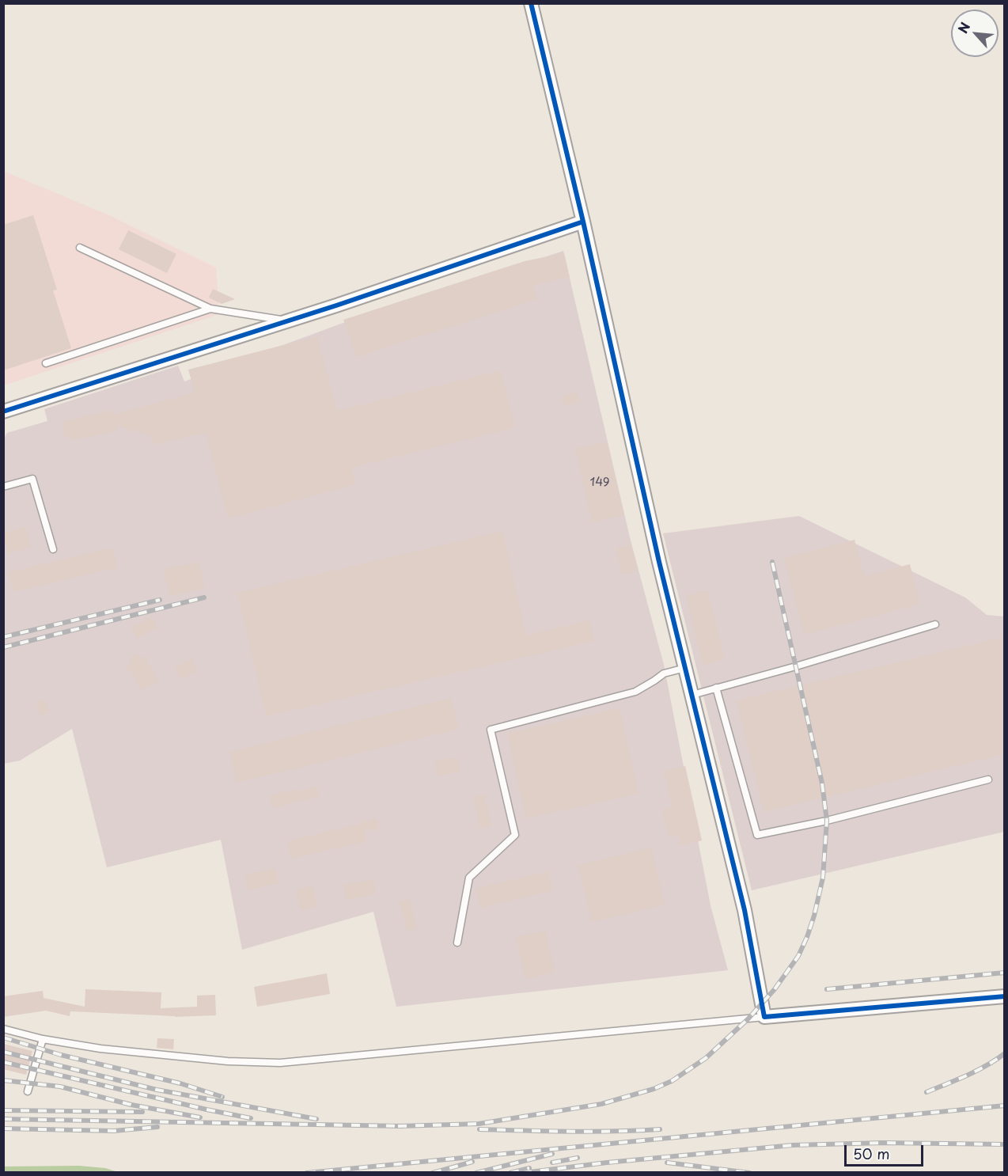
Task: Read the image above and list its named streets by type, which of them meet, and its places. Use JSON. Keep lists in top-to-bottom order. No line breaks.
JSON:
{"house_numbers":["149"],"scale_bar":"50 m","north":"top left"}
